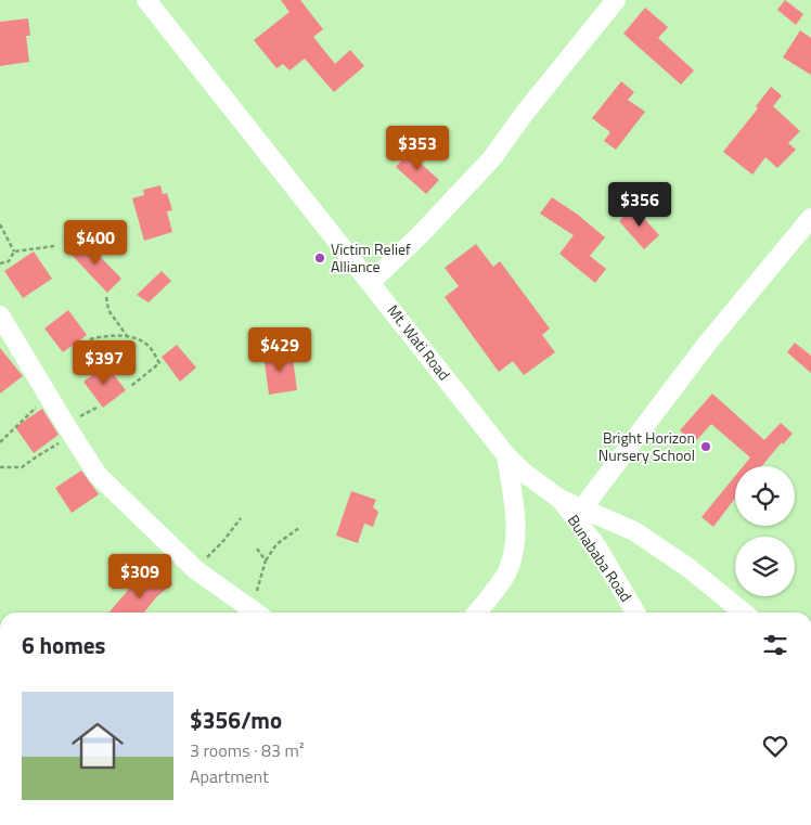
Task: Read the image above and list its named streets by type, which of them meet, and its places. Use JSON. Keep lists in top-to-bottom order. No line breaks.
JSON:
{"streets":{"street":["Mt. Wati Road","Bunababa Road"]},"crossings":[["Mt. Wati Road","Bunababa Road"]],"places":["Victim Relief Alliance","Bright Horizon Nursery School"],"page":{"price":["$353","$356","$400","$429","$397","$309"],"heading":"6 homes","list":[{"name":"$356/mo","note":"3 rooms · 83 m² · Apartment"}]}}
